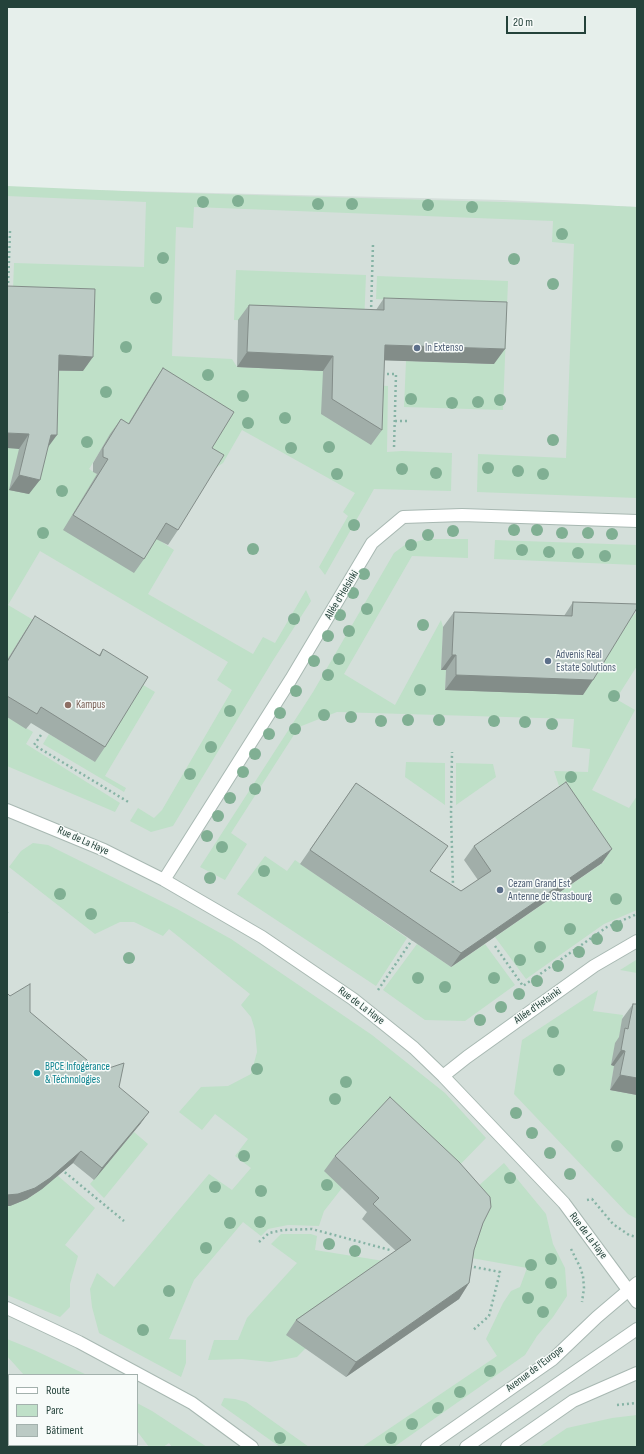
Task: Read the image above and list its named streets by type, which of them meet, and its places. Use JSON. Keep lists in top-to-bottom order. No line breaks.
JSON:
{"streets":{"street":["Allée d'Helsinki","Rue de La Haye","Avenue de l'Europe"]},"crossings":[["Allée d'Helsinki","Rue de La Haye"],["Rue de La Haye","Avenue de l'Europe"]],"places":["In Extenso","Advenis Real Estate Solutions","Kampus","Cezam Grand Est Antenne de Strasbourg","BPCE Infogérance & Téchnologies"],"legend":["Route","Parc","Bâtiment"],"scale_bar":"20 m"}
